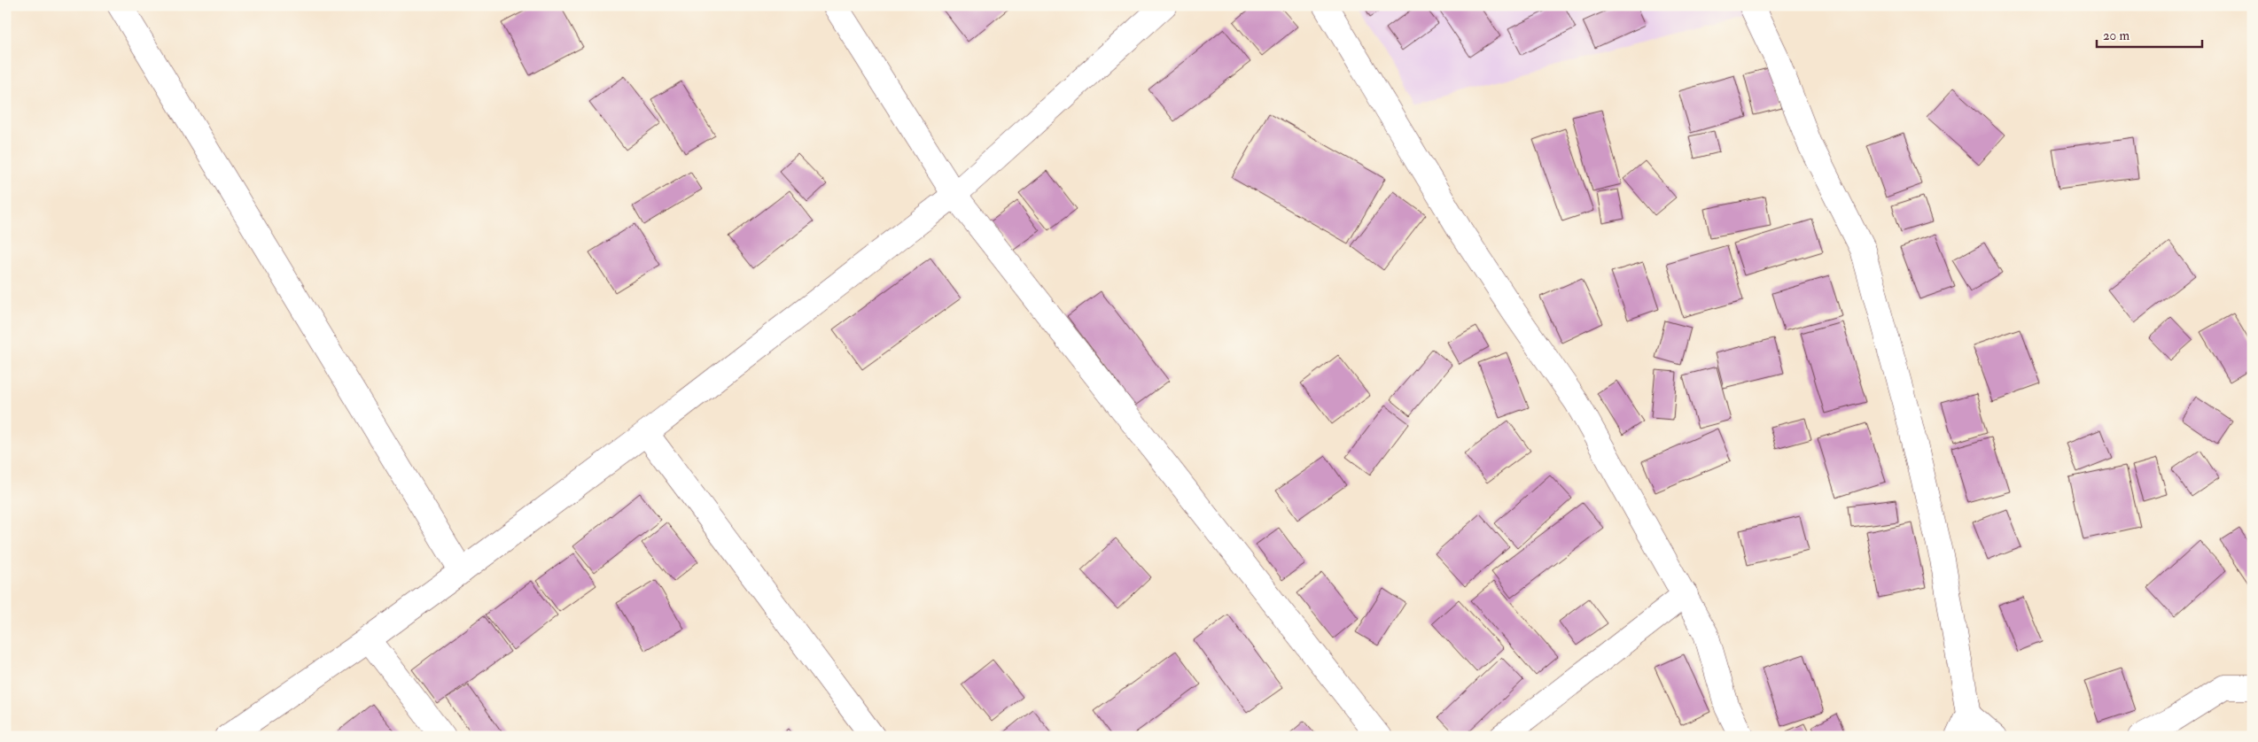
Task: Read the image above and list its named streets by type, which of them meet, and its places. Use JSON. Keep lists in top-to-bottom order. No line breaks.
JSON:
{"scale_bar":"20 m"}
